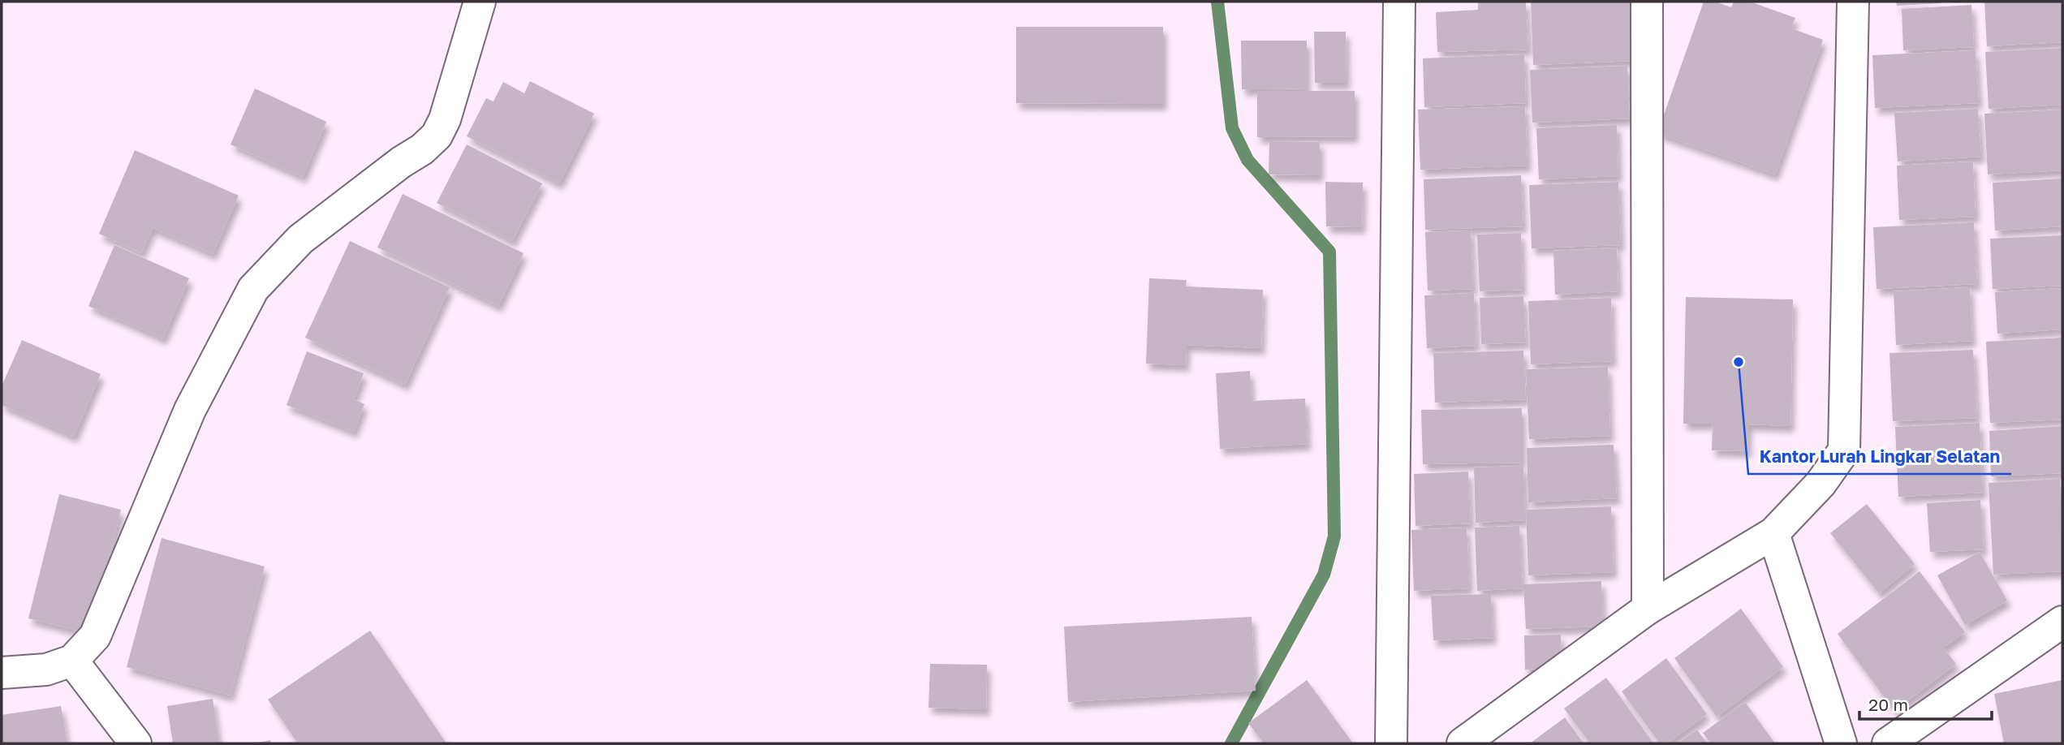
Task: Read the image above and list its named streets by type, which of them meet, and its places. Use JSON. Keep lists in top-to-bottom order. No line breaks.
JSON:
{"places":["Kantor Lurah Lingkar Selatan"],"scale_bar":"20 m"}
